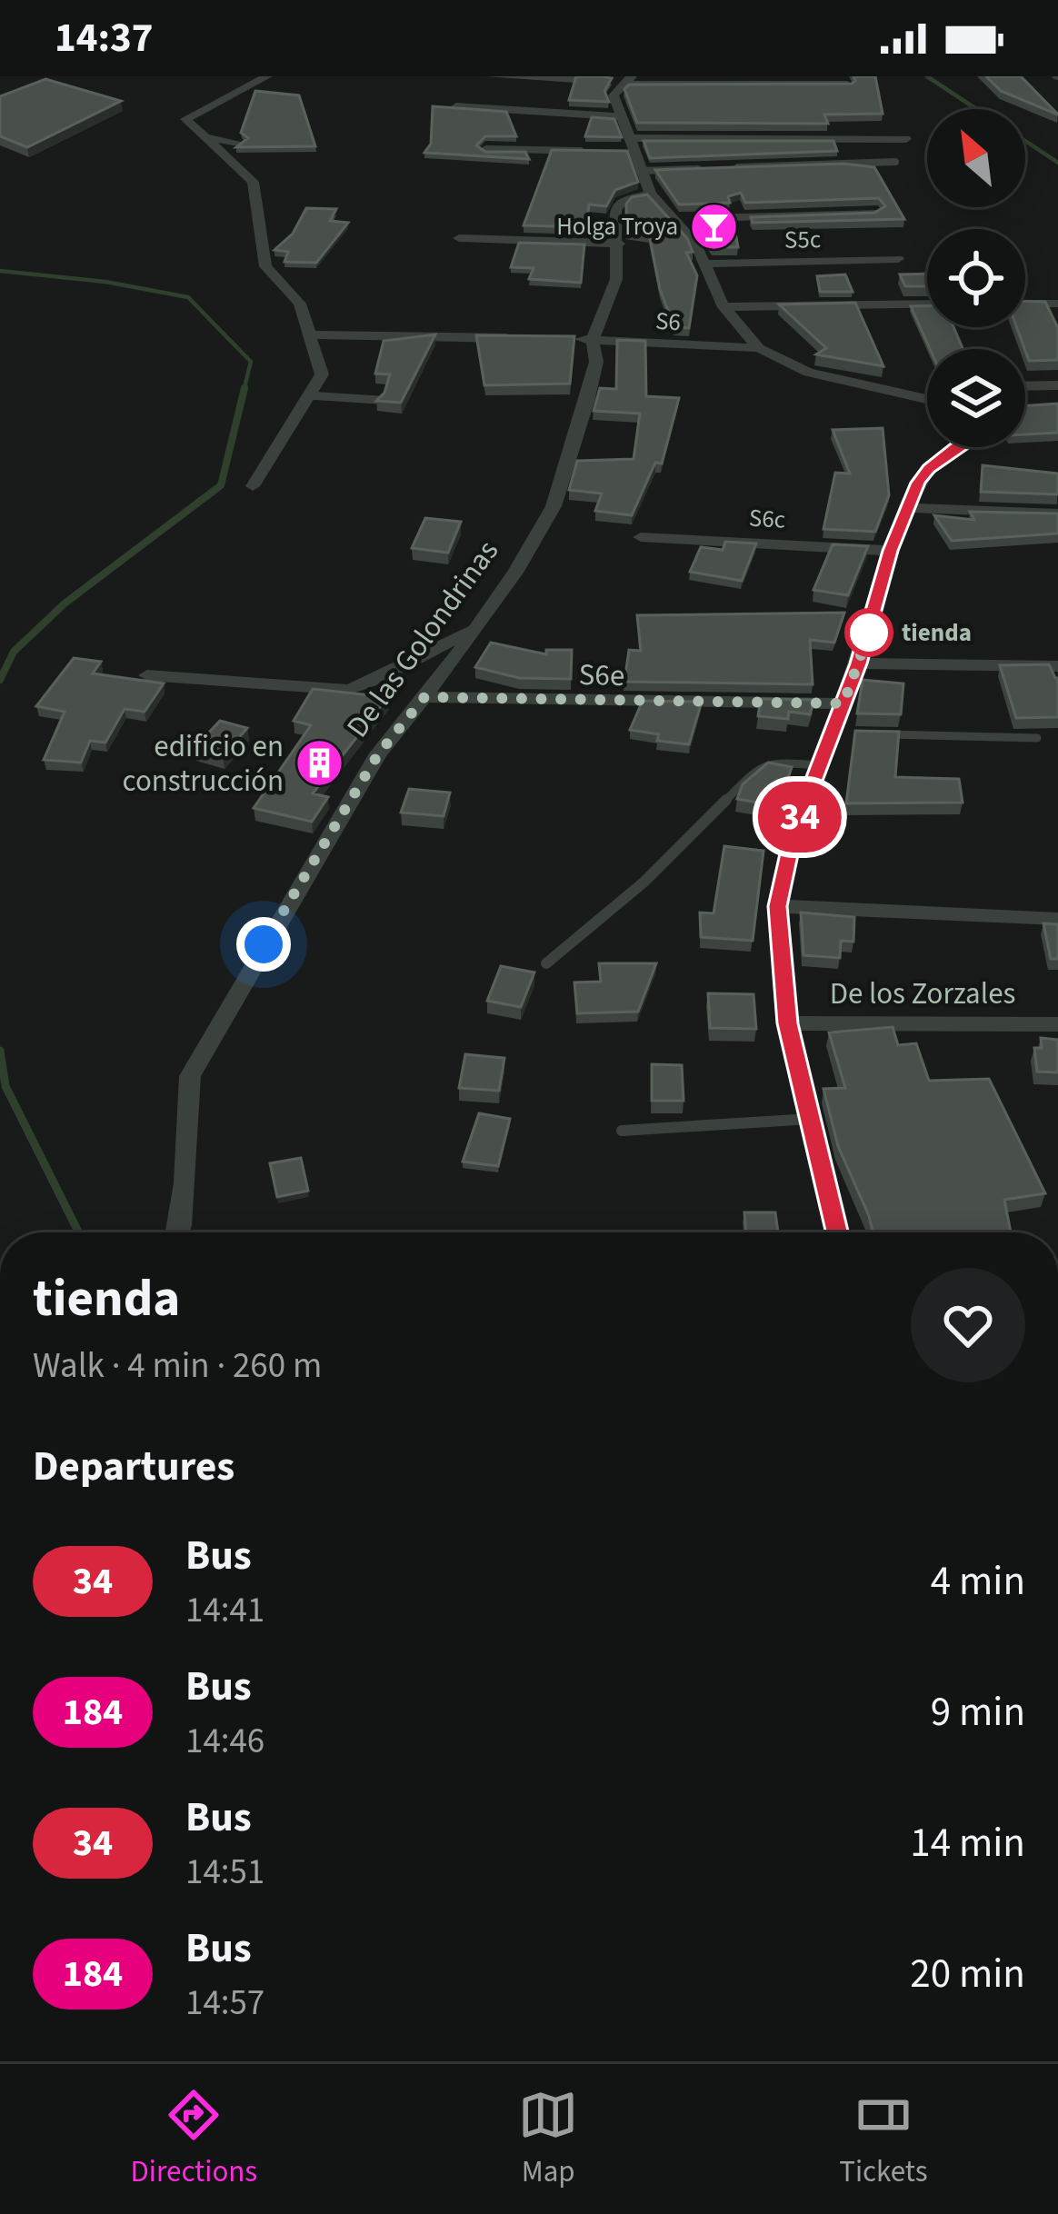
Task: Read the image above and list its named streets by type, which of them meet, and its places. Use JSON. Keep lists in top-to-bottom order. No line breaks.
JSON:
{"streets":{"street":["S5c","S6","S6c","De las Golondrinas","S6e","De los Zorzales"]},"crossings":[["S6","De las Golondrinas"],["De las Golondrinas","S6e"]],"places":{"bar":["Holga Troya"],"other":["tienda"],"building":["edificio en construcción"]},"lines":["bus line 34"],"north":"top left","page":{"status":"14:37","on_map":"34","heading":[["tienda","Walk · 4 min · 260 m"],"Departures"],"list":[{"mark":"34","name":"Bus","note":"14:41","value":"4 min"},{"mark":"184","name":"Bus","note":"14:46","value":"9 min"},{"mark":"34","name":"Bus","note":"14:51","value":"14 min"},{"mark":"184","name":"Bus","note":"14:57","value":"20 min"}],"tabs":["Directions","Map","Tickets"]}}
